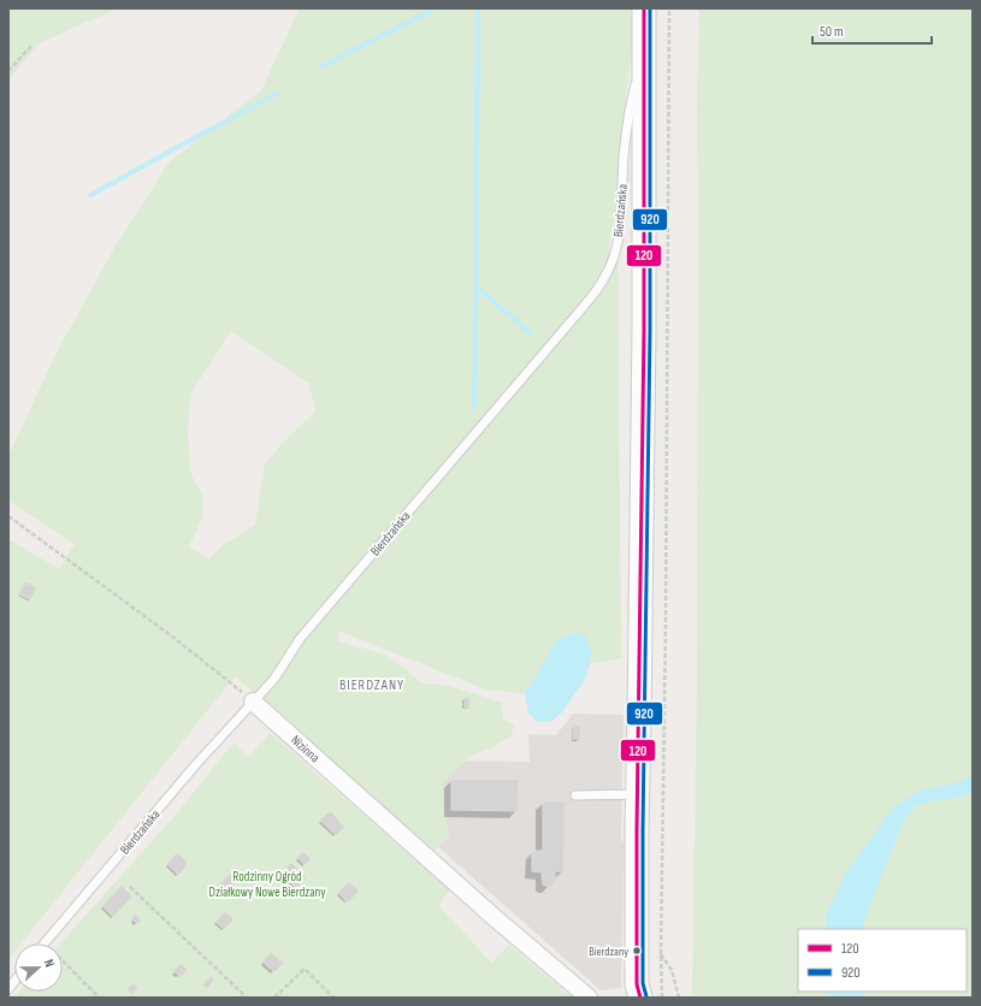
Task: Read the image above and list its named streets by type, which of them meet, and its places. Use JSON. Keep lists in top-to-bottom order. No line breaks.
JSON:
{"streets":{"street":["Nizinna"],"lane":["Bierdzańska"]},"crossings":[["Bierdzańska","Nizinna"]],"districts":["BIERDZANY"],"parks":["Rodzinny Ogród Działkowy Nowe Bierdzany"],"places":["Bierdzany"],"lines":["transit line 120","transit line 920"],"legend":["120","920"],"scale_bar":"50 m","north":"right"}
